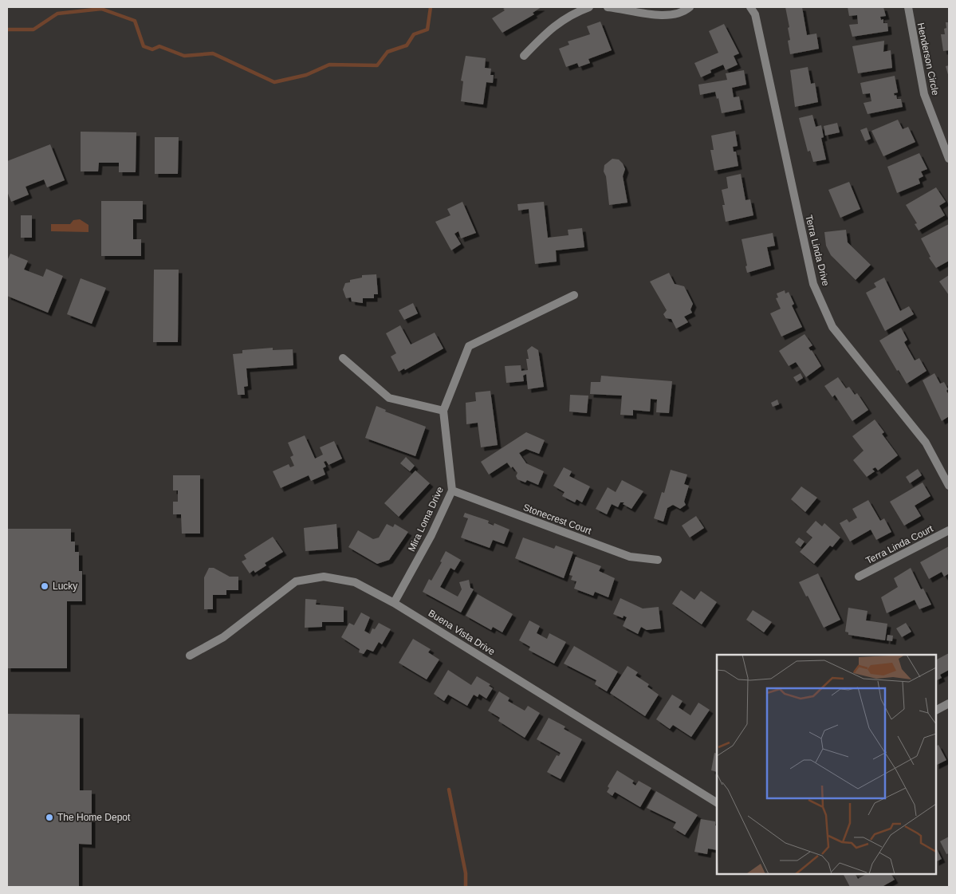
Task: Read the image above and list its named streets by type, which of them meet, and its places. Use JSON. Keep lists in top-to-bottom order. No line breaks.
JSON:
{"streets":{"street":["Henderson Circle","Terra Linda Drive","Mira Loma Drive","Stonecrest Court","Terra Linda Court","Buena Vista Drive"]},"crossings":[["Mira Loma Drive","Stonecrest Court"],["Mira Loma Drive","Buena Vista Drive"]],"places":["Lucky","The Home Depot"]}
